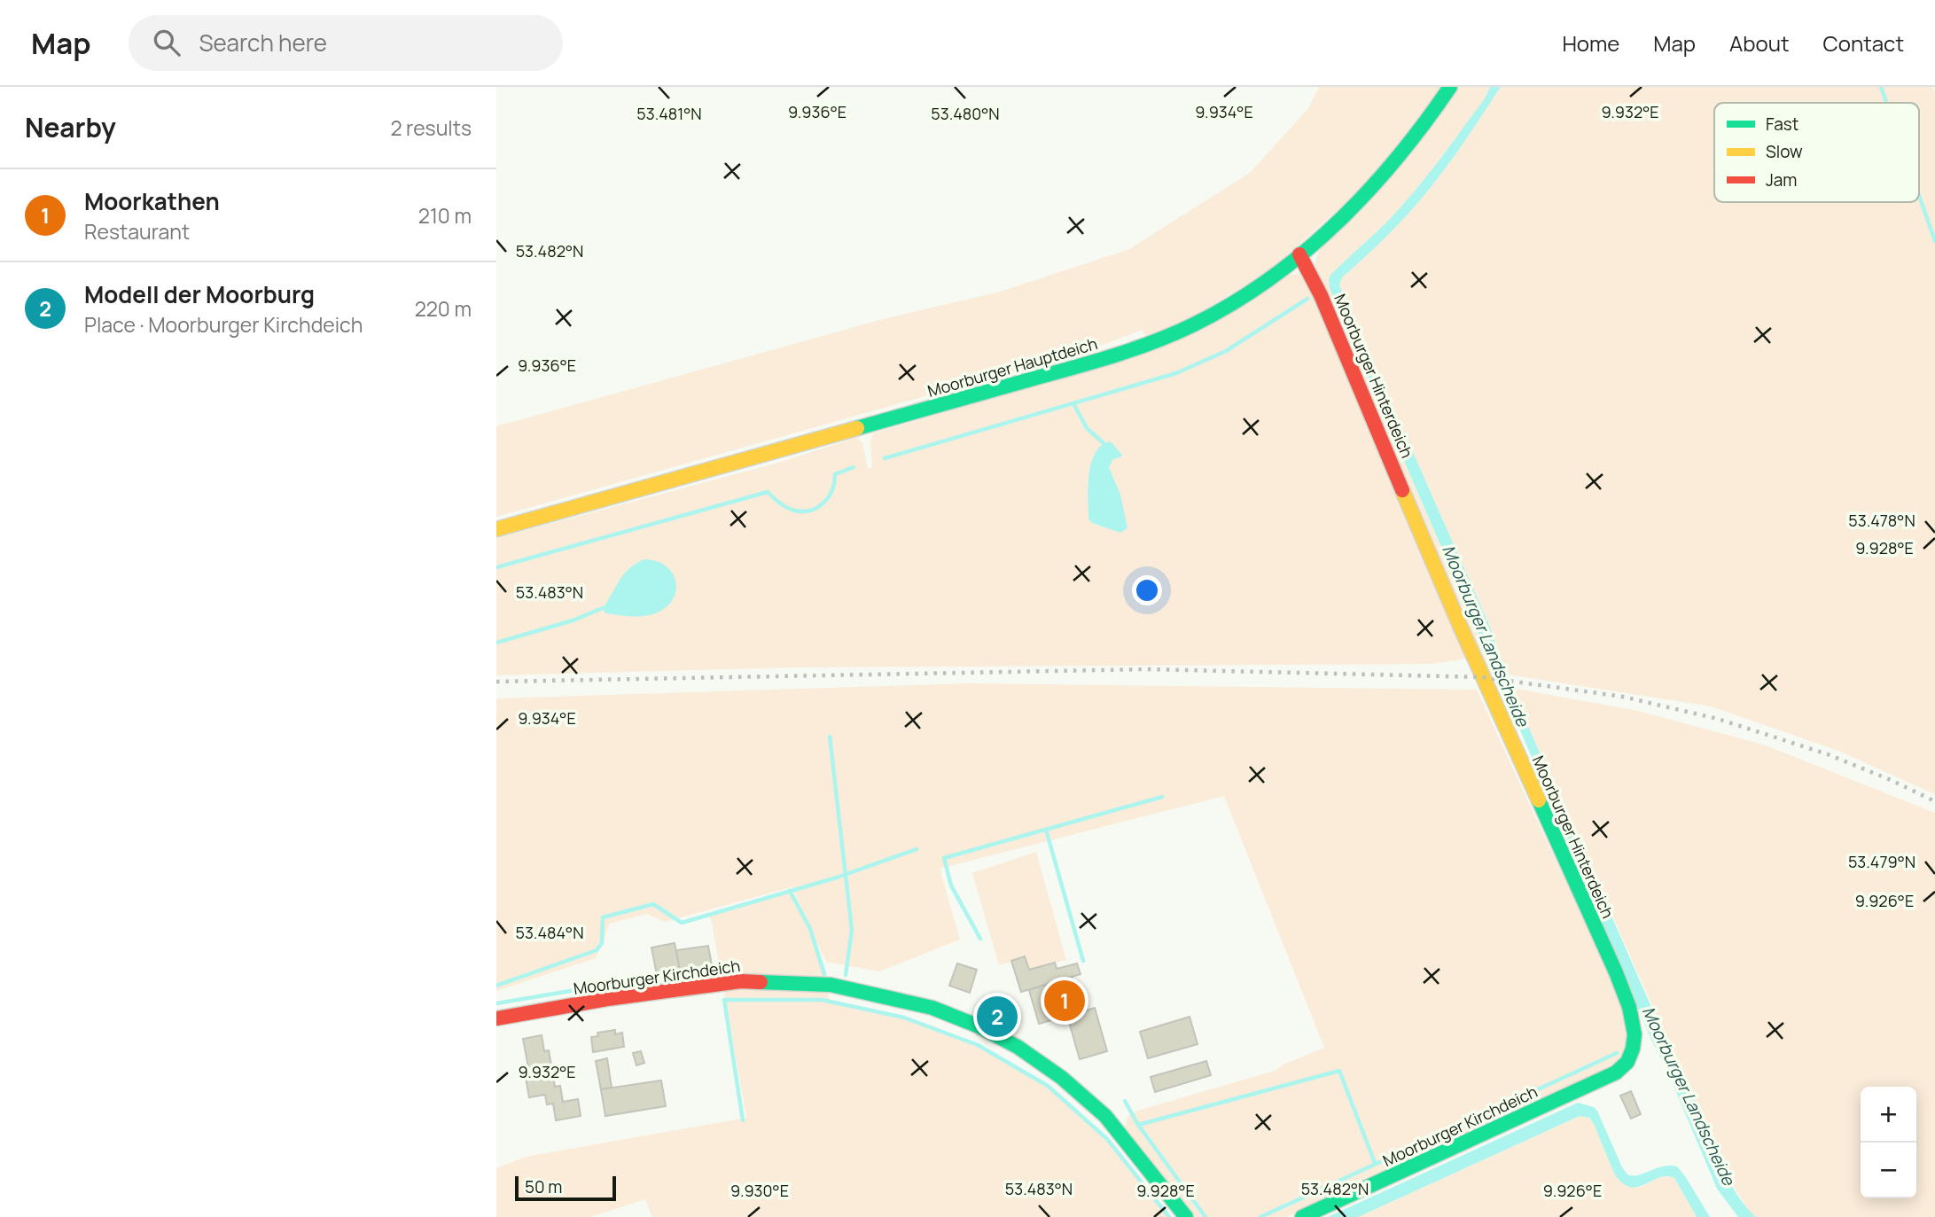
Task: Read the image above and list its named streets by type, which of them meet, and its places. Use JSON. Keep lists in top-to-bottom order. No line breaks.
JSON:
{"streets":{"street":["Moorburger Hauptdeich","Moorburger Hinterdeich","Moorburger Kirchdeich"]},"crossings":[["Moorburger Hauptdeich","Moorburger Hinterdeich"],["Moorburger Hinterdeich","Moorburger Kirchdeich"]],"water":["Moorburger Landscheide"],"legend":["Fast","Slow","Jam"],"scale_bar":"50 m","page":{"header":"Map","search":"Search here","nav":["Home","Map","About","Contact"],"heading":["Nearby","2 results"],"list":[{"mark":"1","name":"Moorkathen","note":"Restaurant","value":"210 m"},{"mark":"2","name":"Modell der Moorburg","note":"Place · Moorburger Kirchdeich","value":"220 m"}],"pins":["1","2"],"map_buttons":["+","−"],"scale":"50 m"},"coordinates":["9.936°E","9.934°E","9.932°E","53.481°N","53.480°N","53.482°N","53.478°N","9.928°E","53.483°N","53.479°N","9.926°E","53.484°N","9.930°E"]}
